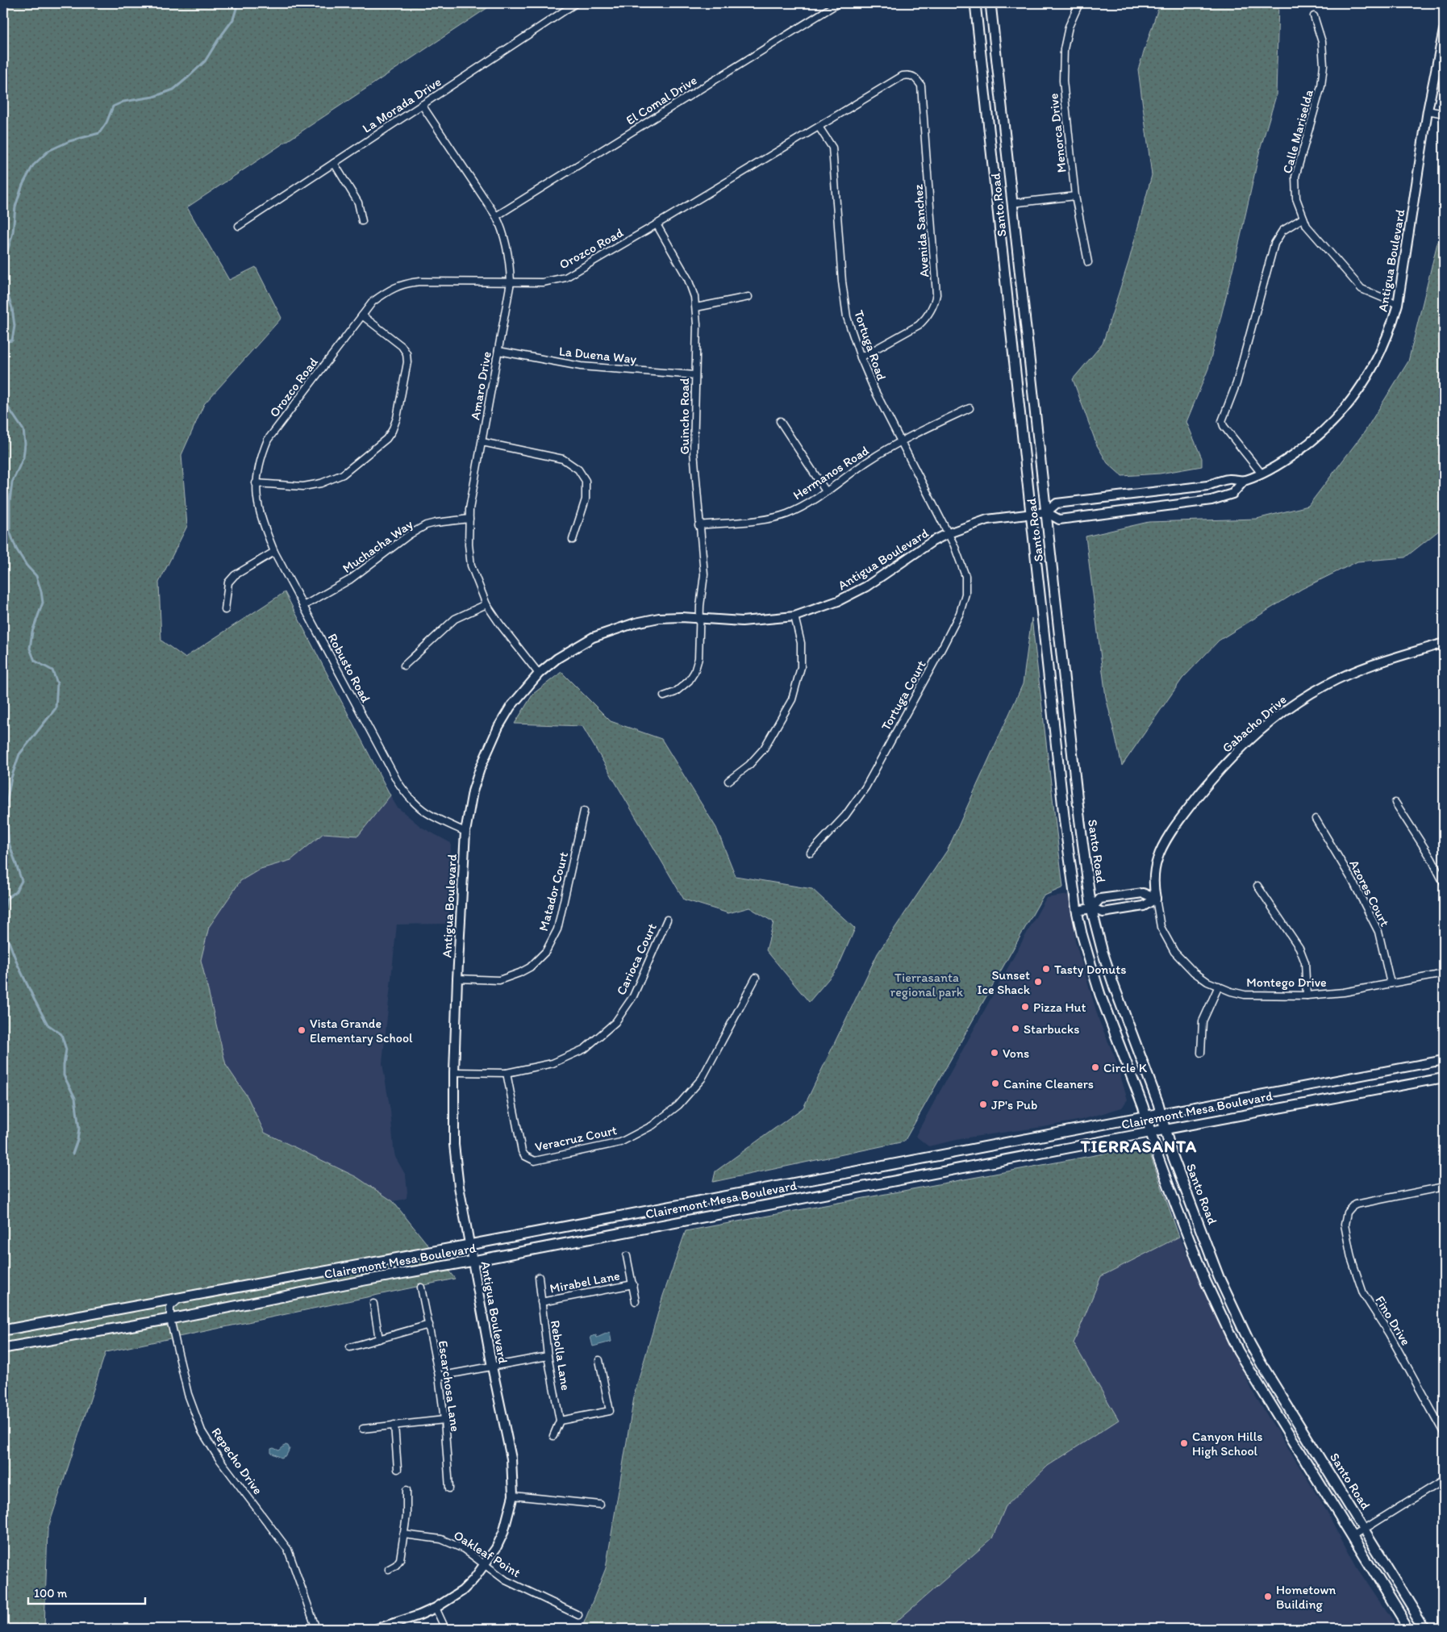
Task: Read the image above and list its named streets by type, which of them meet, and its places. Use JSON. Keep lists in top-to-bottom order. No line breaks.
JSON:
{"streets":{"main road":["Santo Road","Clairemont Mesa Boulevard"],"street":["El Comal Drive","La Morada Drive","Calle Mariselda","Menorca Drive","Avenida Sanchez","Orozco Road","Antigua Boulevard","Tortuga Road","La Duena Way","Amaro Drive","Guincho Road","Hermanos Road","Muchacha Way","Robusto Road","Tortuga Court","Gabacho Drive","Matador Court","Azores Court","Carioca Court","Montego Drive","Veracruz Court","Mirabel Lane","Fino Drive","Rebolla Lane","Escarchosa Lane","Repecho Drive","Oakleaf Point"]},"crossings":[["El Comal Drive","Amaro Drive"],["La Morada Drive","Amaro Drive"],["Calle Mariselda","Antigua Boulevard"],["Santo Road","Antigua Boulevard"],["Santo Road","Clairemont Mesa Boulevard"],["Avenida Sanchez","Orozco Road"],["Avenida Sanchez","Tortuga Road"],["Orozco Road","Tortuga Road"],["Orozco Road","Amaro Drive"],["Orozco Road","Guincho Road"],["Orozco Road","Robusto Road"],["Antigua Boulevard","Tortuga Road"],["Antigua Boulevard","Amaro Drive"],["Antigua Boulevard","Guincho Road"],["Antigua Boulevard","Robusto Road"],["Antigua Boulevard","Tortuga Court"],["Antigua Boulevard","Matador Court"],["Antigua Boulevard","Carioca Court"],["Antigua Boulevard","Clairemont Mesa Boulevard"],["Antigua Boulevard","Oakleaf Point"],["Tortuga Road","Hermanos Road"],["Tortuga Road","Tortuga Court"],["La Duena Way","Amaro Drive"],["La Duena Way","Guincho Road"],["Amaro Drive","Muchacha Way"],["Guincho Road","Hermanos Road"],["Muchacha Way","Robusto Road"],["Gabacho Drive","Montego Drive"],["Azores Court","Montego Drive"],["Carioca Court","Veracruz Court"],["Clairemont Mesa Boulevard","Repecho Drive"],["Mirabel Lane","Rebolla Lane"]],"districts":["TIERRASANTA"],"parks":["Tierrasanta regional park"],"places":["Tasty Donuts","Sunset Ice Shack","Pizza Hut","Starbucks","Vista Grande Elementary School","Vons","Circle K","Canine Cleaners","JP's Pub","Canyon Hills High School","Hometown Building"],"scale_bar":"100 m"}
